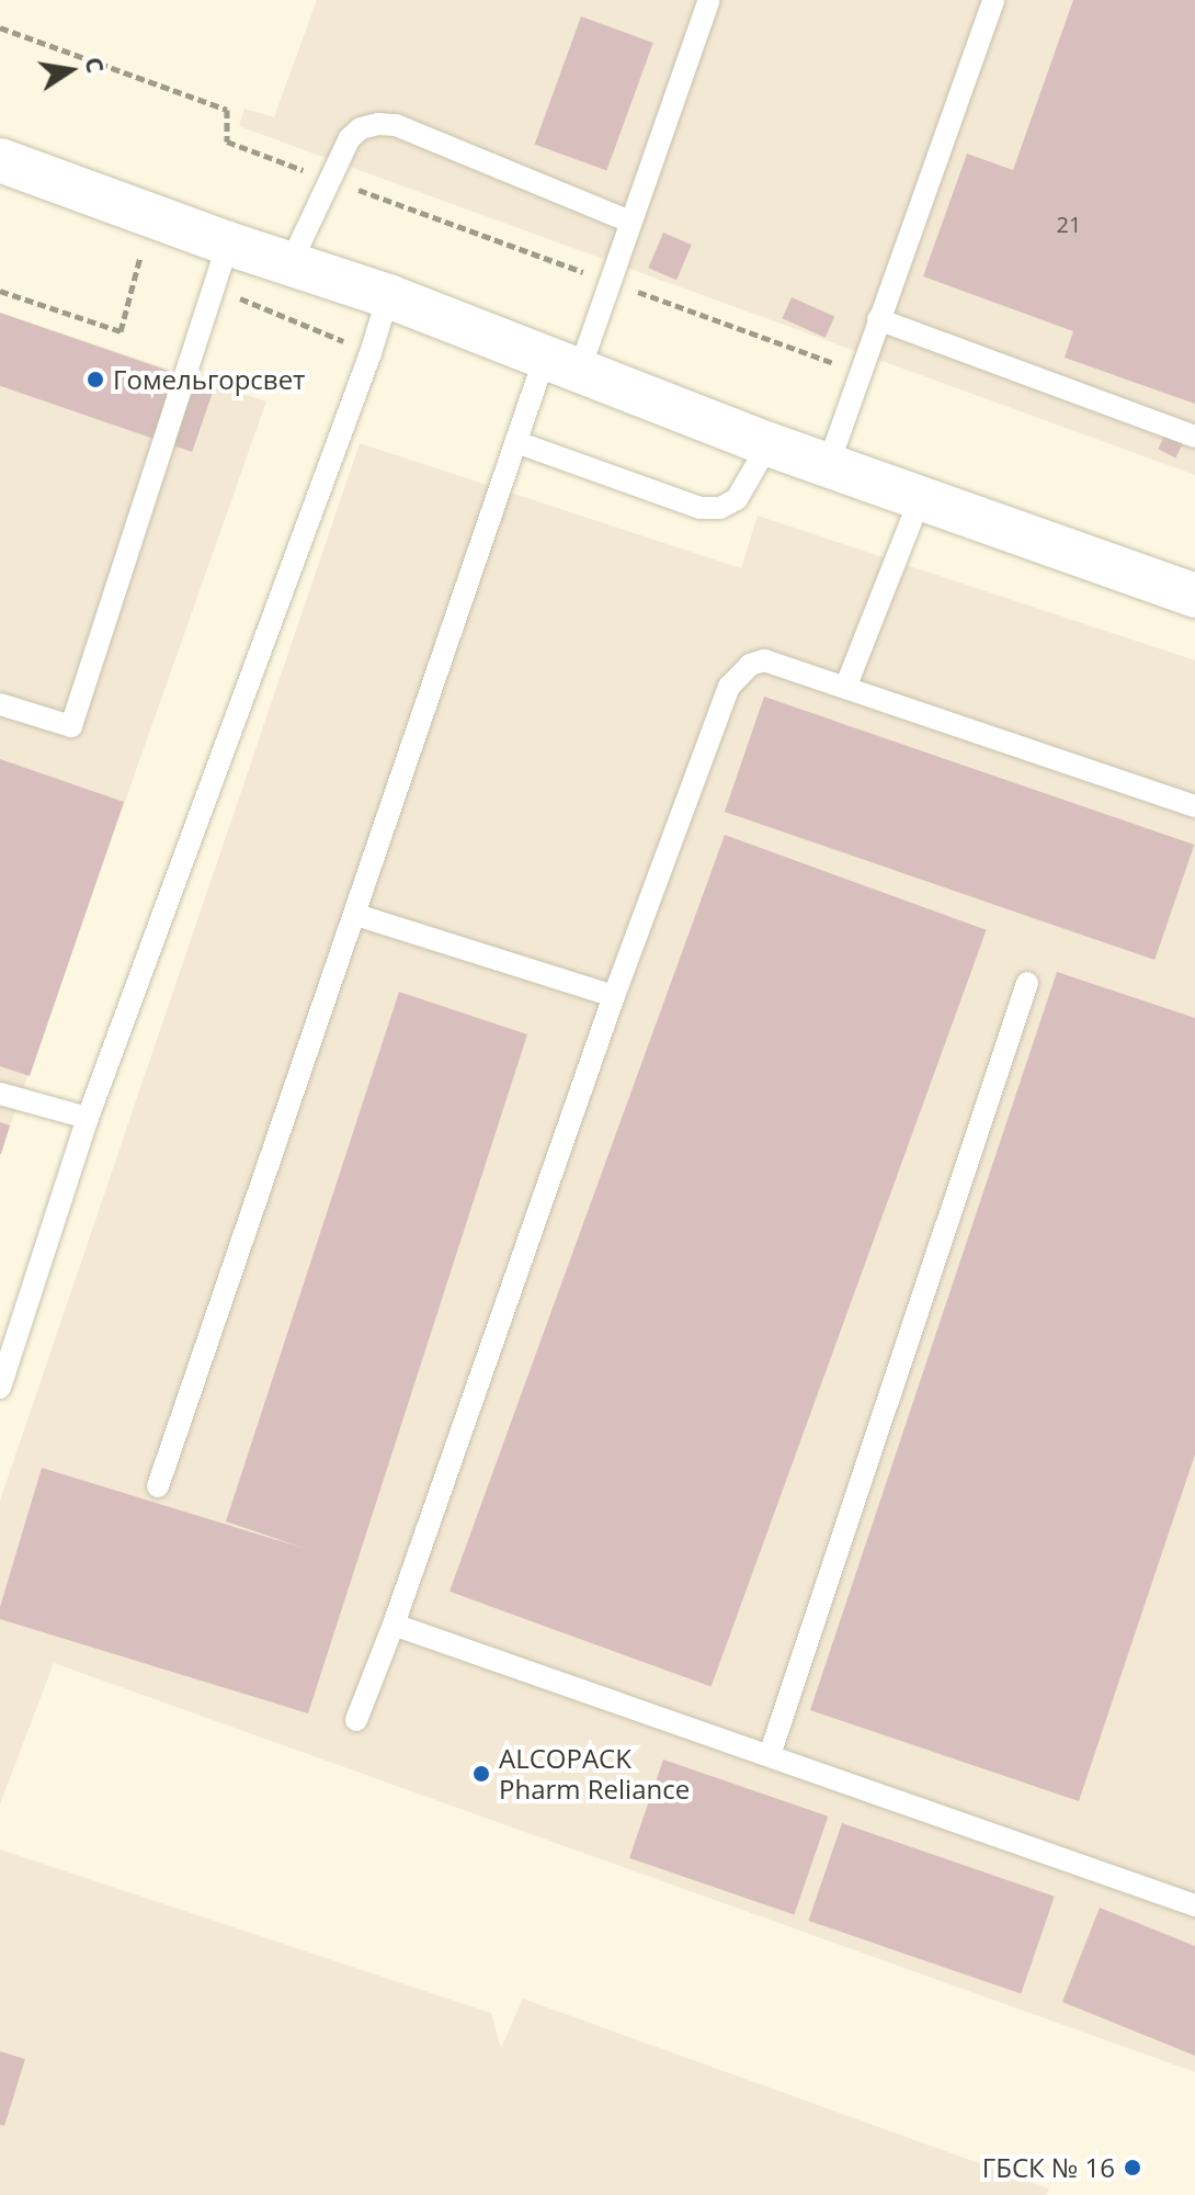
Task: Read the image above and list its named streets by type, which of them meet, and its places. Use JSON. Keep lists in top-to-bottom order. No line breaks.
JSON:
{"places":["Гомельгорсвет","ALCOPACK Pharm Reliance","ГБСК № 16"],"house_numbers":["21"],"north":"right"}
